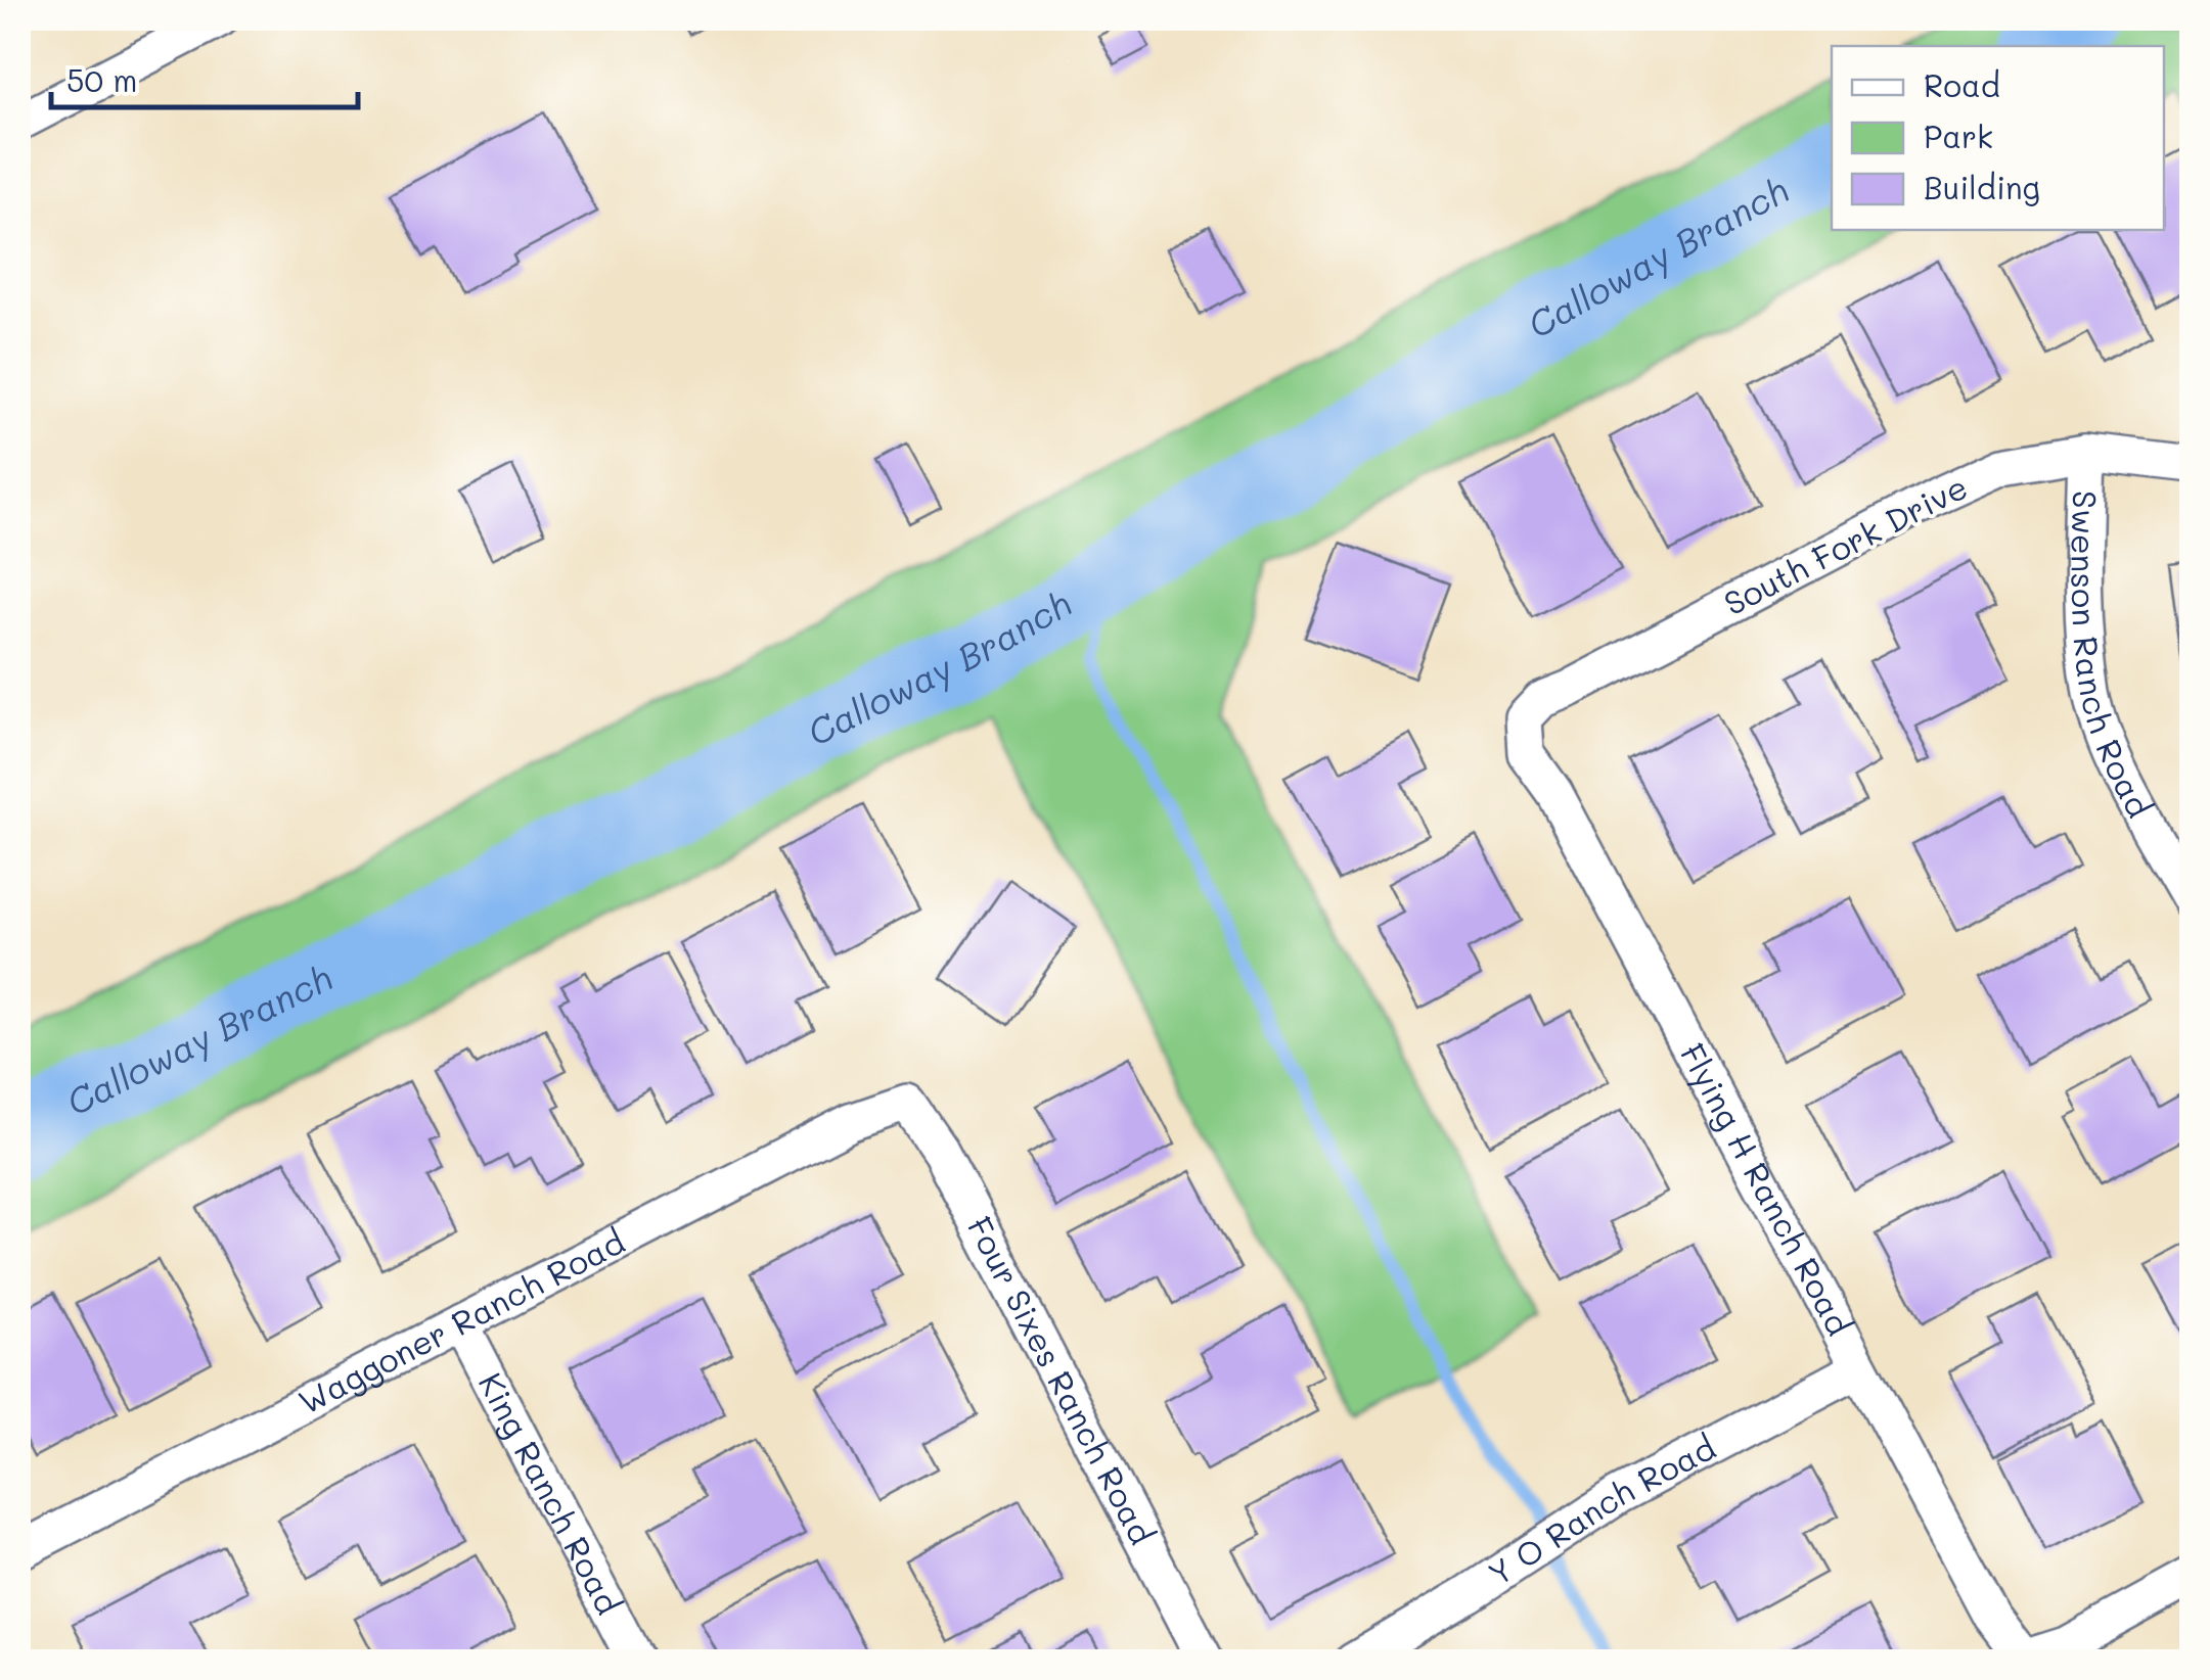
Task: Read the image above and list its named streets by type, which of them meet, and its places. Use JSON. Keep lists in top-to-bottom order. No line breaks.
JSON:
{"streets":{"street":["South Fork Drive","Swenson Ranch Road","Flying H Ranch Road","Waggoner Ranch Road","Four Sixes Ranch Road","King Ranch Road","Y O Ranch Road"]},"crossings":[["South Fork Drive","Swenson Ranch Road"],["South Fork Drive","Flying H Ranch Road"],["Flying H Ranch Road","Y O Ranch Road"],["Waggoner Ranch Road","Four Sixes Ranch Road"],["Waggoner Ranch Road","King Ranch Road"]],"water":["Calloway Branch"],"legend":["Road","Park","Building"],"scale_bar":"50 m"}
